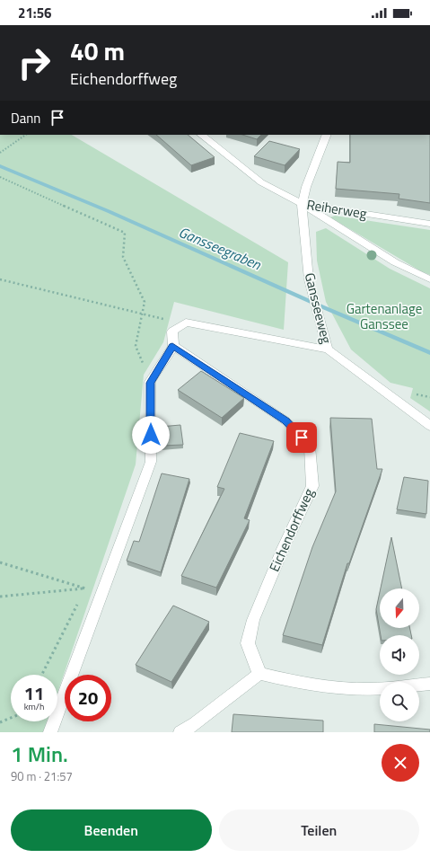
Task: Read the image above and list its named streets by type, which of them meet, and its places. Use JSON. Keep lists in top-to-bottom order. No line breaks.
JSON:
{"streets":{"street":["Reiherweg","Gansseeweg","Eichendorffweg"]},"crossings":[["Reiherweg","Gansseeweg"]],"water":["Gansseegraben"],"parks":["Gartenanlage Ganssee"],"north":"bottom","page":{"status":"21:56","turn":["40 m","Eichendorffweg"],"then":"Dann","speed":"11 km/h","limit":"20","heading":["1 Min.","90 m · 21:57"],"buttons":["Beenden","Teilen"]}}
